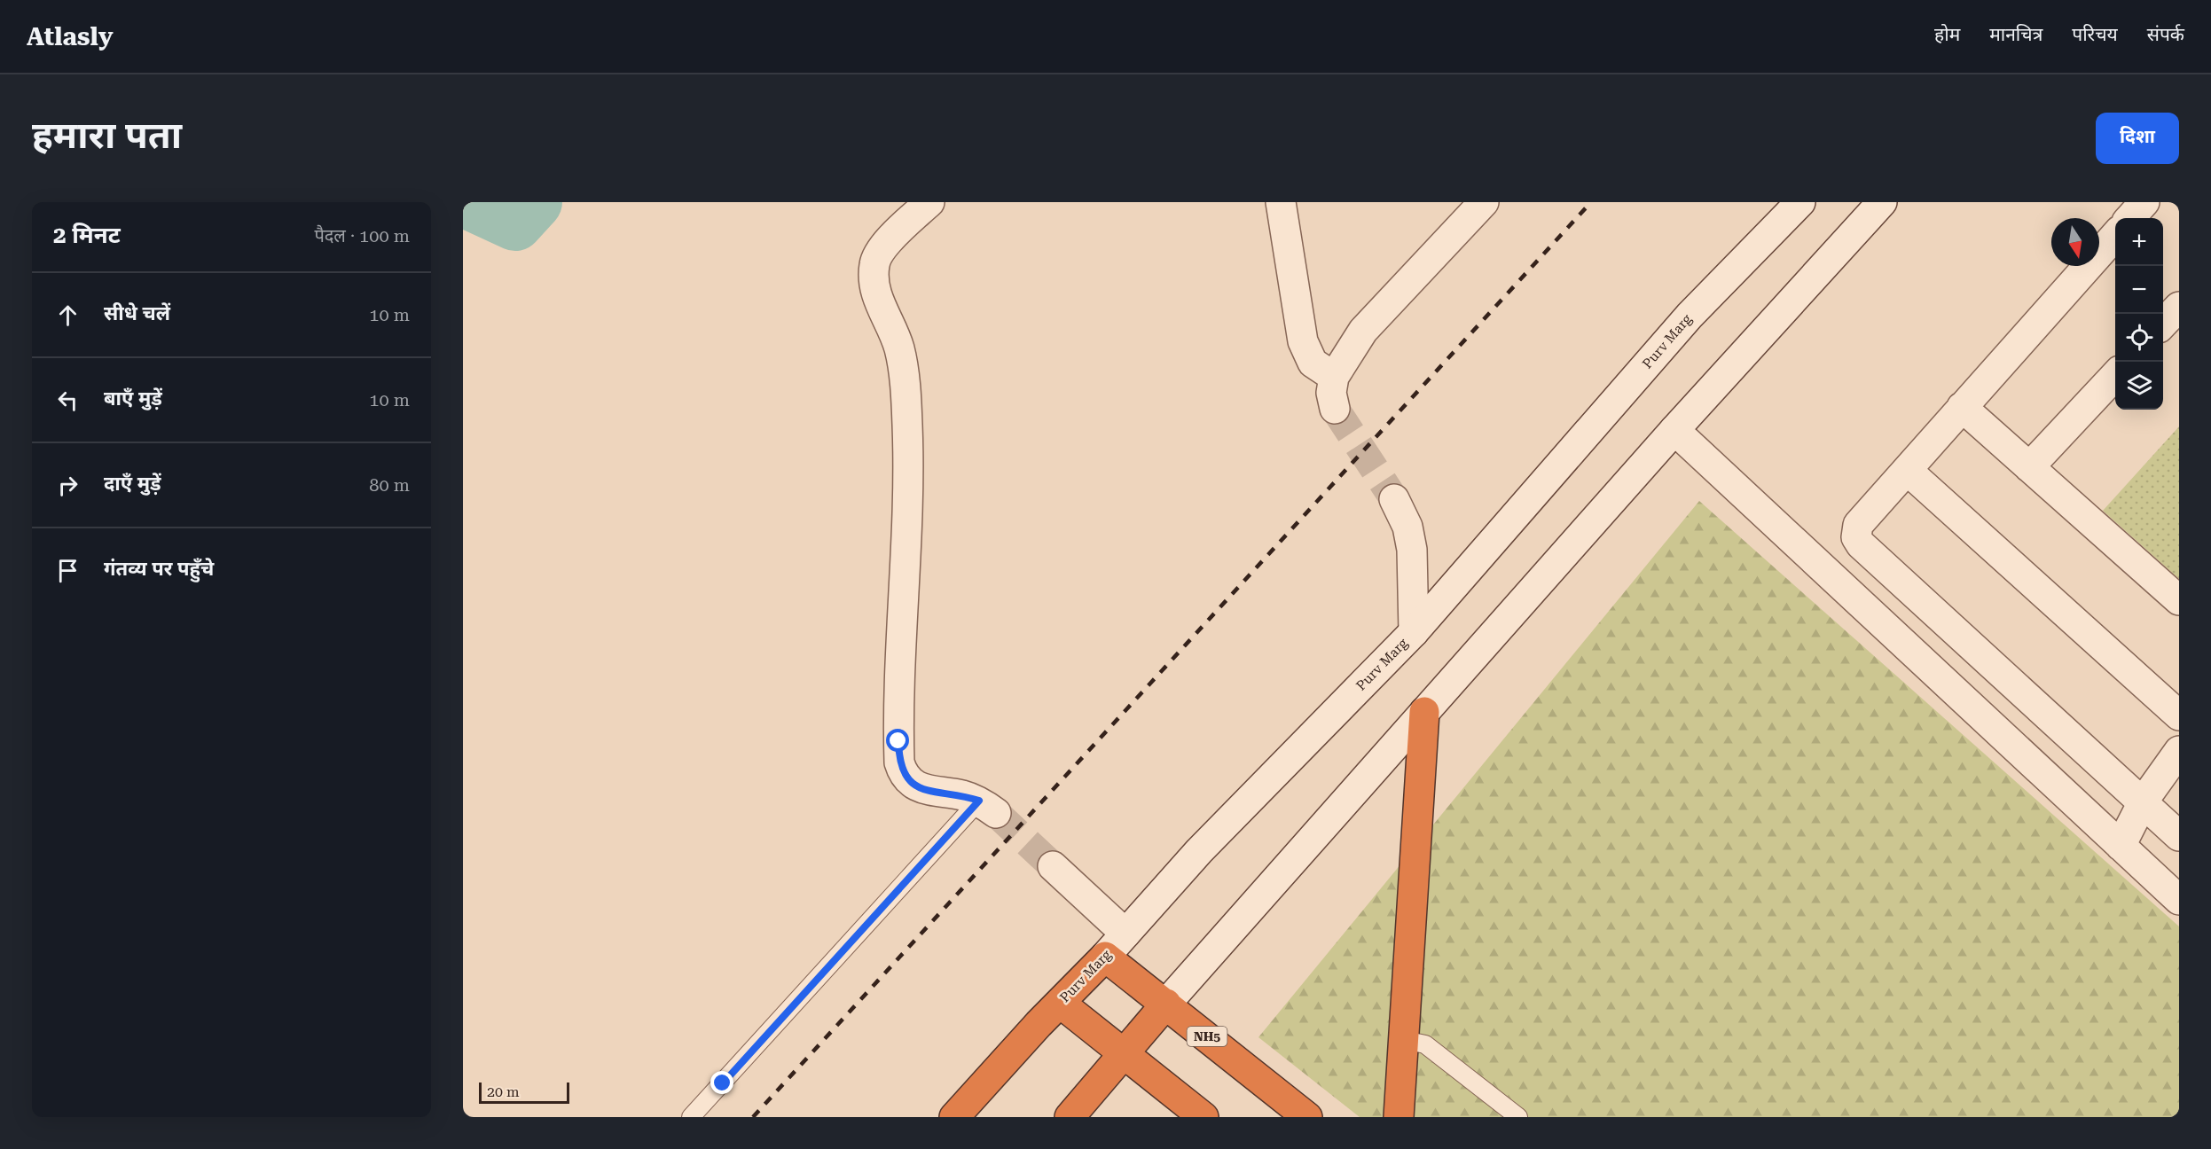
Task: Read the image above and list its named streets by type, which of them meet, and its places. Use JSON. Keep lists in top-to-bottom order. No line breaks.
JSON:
{"streets":{"highway":["Purv Marg","NH5"]},"crossings":[["Purv Marg","NH5"]],"scale_bar":"20 m","north":"bottom","page":{"header":"Atlasly","nav":["होम","मानचित्र","परिचय","संपर्क"],"buttons":"दिशा","title":"हमारा पता","heading":["2 मिनट","पैदल · 100 m"],"map_buttons":["+","−"],"list":[["सीधे चलें","10 m"],["बाएँ मुड़ें","10 m"],["दाएँ मुड़ें","80 m"],"गंतव्य पर पहुँचे"],"scale":"20 m"}}
